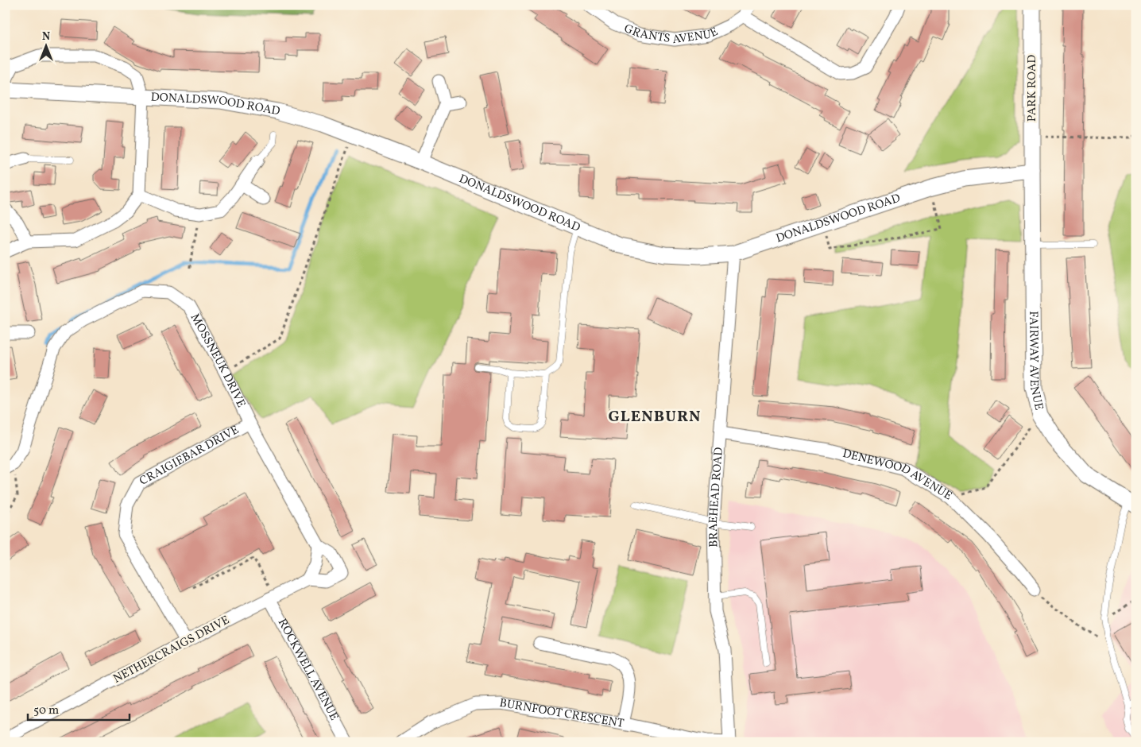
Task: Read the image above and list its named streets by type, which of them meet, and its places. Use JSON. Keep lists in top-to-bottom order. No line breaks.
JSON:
{"streets":{"street":["GRANTS AVENUE","PARK ROAD","DONALDSWOOD ROAD","FAIRWAY AVENUE","MOSSNEUK DRIVE","CRAIGIEBAR DRIVE","DENEWOOD AVENUE","BRAEHEAD ROAD","NETHERCRAIGS DRIVE","ROCKWELL AVENUE","BURNFOOT CRESCENT"]},"crossings":[["PARK ROAD","DONALDSWOOD ROAD"],["PARK ROAD","FAIRWAY AVENUE"],["DONALDSWOOD ROAD","FAIRWAY AVENUE"],["DONALDSWOOD ROAD","BRAEHEAD ROAD"],["MOSSNEUK DRIVE","CRAIGIEBAR DRIVE"],["MOSSNEUK DRIVE","NETHERCRAIGS DRIVE"],["CRAIGIEBAR DRIVE","NETHERCRAIGS DRIVE"],["DENEWOOD AVENUE","BRAEHEAD ROAD"],["BRAEHEAD ROAD","BURNFOOT CRESCENT"],["NETHERCRAIGS DRIVE","ROCKWELL AVENUE"]],"districts":["GLENBURN"],"scale_bar":"50 m","north":"top"}
